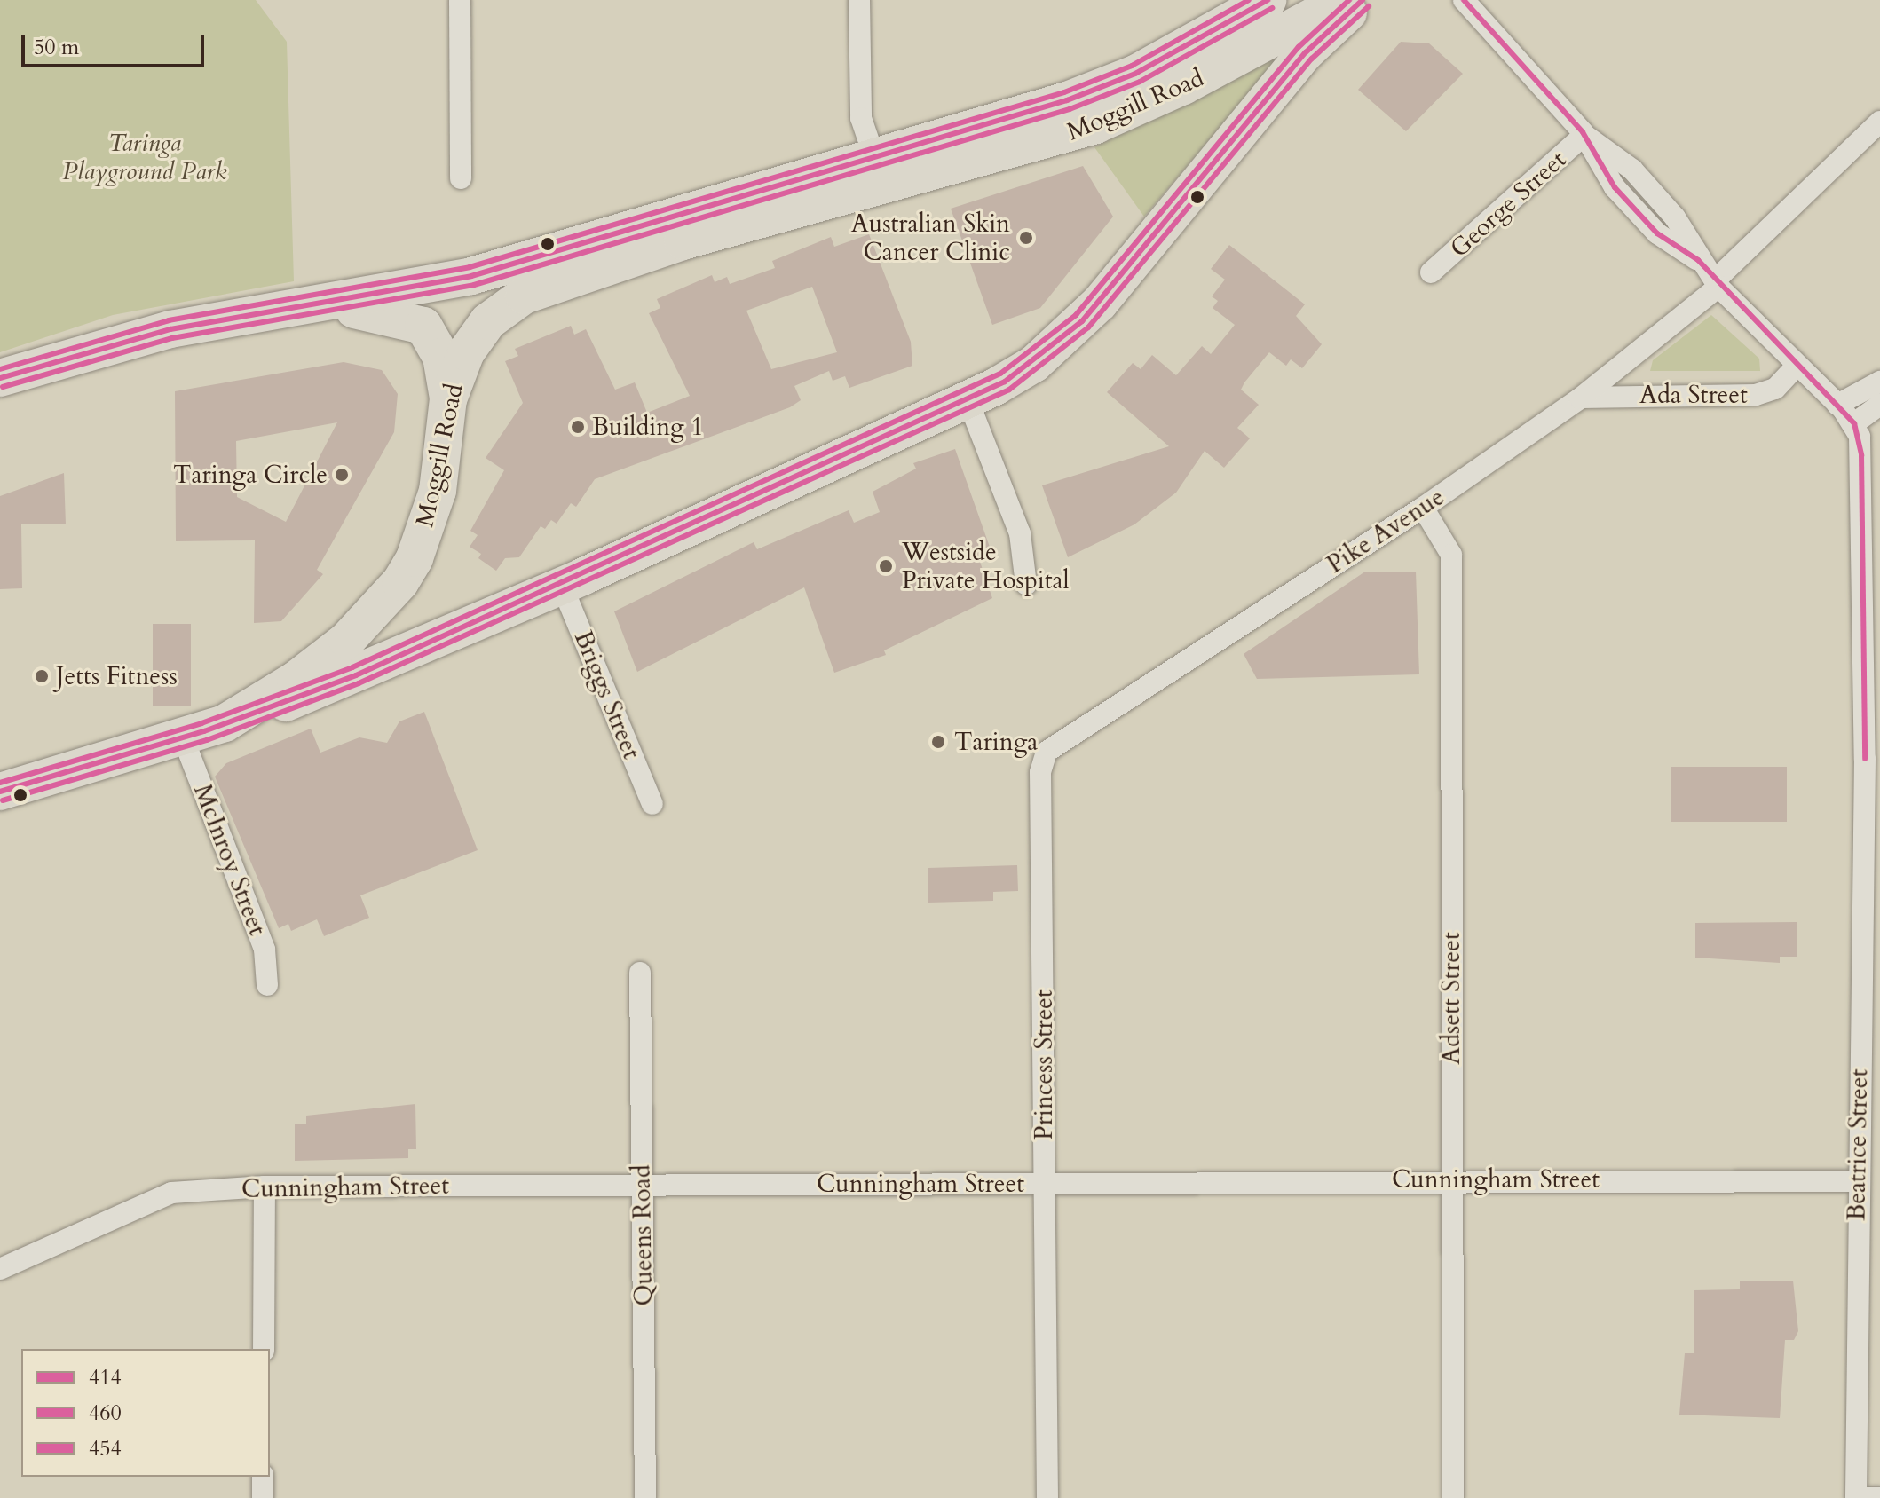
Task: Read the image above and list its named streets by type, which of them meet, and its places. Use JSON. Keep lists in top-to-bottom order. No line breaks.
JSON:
{"streets":{"highway":["Moggill Road"],"street":["George Street","Ada Street","Pike Avenue","Briggs Street","McInroy Street","Adsett Street","Princess Street","Beatrice Street","Cunningham Street","Queens Road"]},"crossings":[["Moggill Road","McInroy Street"],["George Street","Beatrice Street"],["Ada Street","Pike Avenue"],["Ada Street","Beatrice Street"],["Pike Avenue","Adsett Street"],["Pike Avenue","Princess Street"],["Pike Avenue","Beatrice Street"],["Adsett Street","Cunningham Street"],["Princess Street","Cunningham Street"],["Beatrice Street","Cunningham Street"],["Cunningham Street","Queens Road"]],"parks":["Taringa Playground Park"],"places":["Australian Skin Cancer Clinic","Building 1","Taringa Circle","Westside Private Hospital","Jetts Fitness","Taringa"],"lines":["transit line 414","transit line 454","transit line 460"],"legend":["414","460","454"],"scale_bar":"50 m"}
